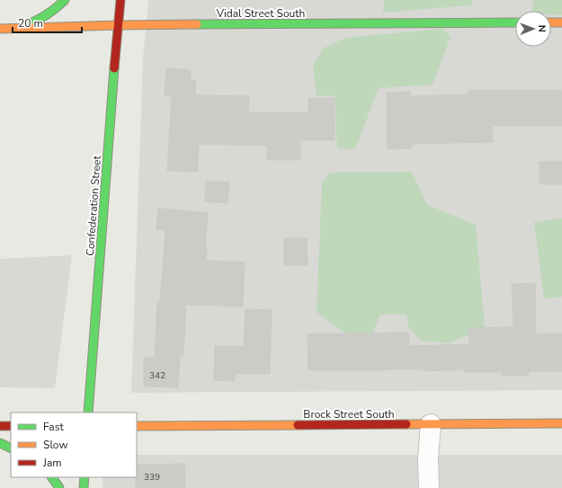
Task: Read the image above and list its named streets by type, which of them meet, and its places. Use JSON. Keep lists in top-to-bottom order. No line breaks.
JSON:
{"streets":{"main road":["Vidal Street South","Confederation Street","Brock Street South"]},"crossings":[["Vidal Street South","Confederation Street"]],"house_numbers":["342","339"],"legend":["Fast","Slow","Jam"],"scale_bar":"20 m","north":"right"}
